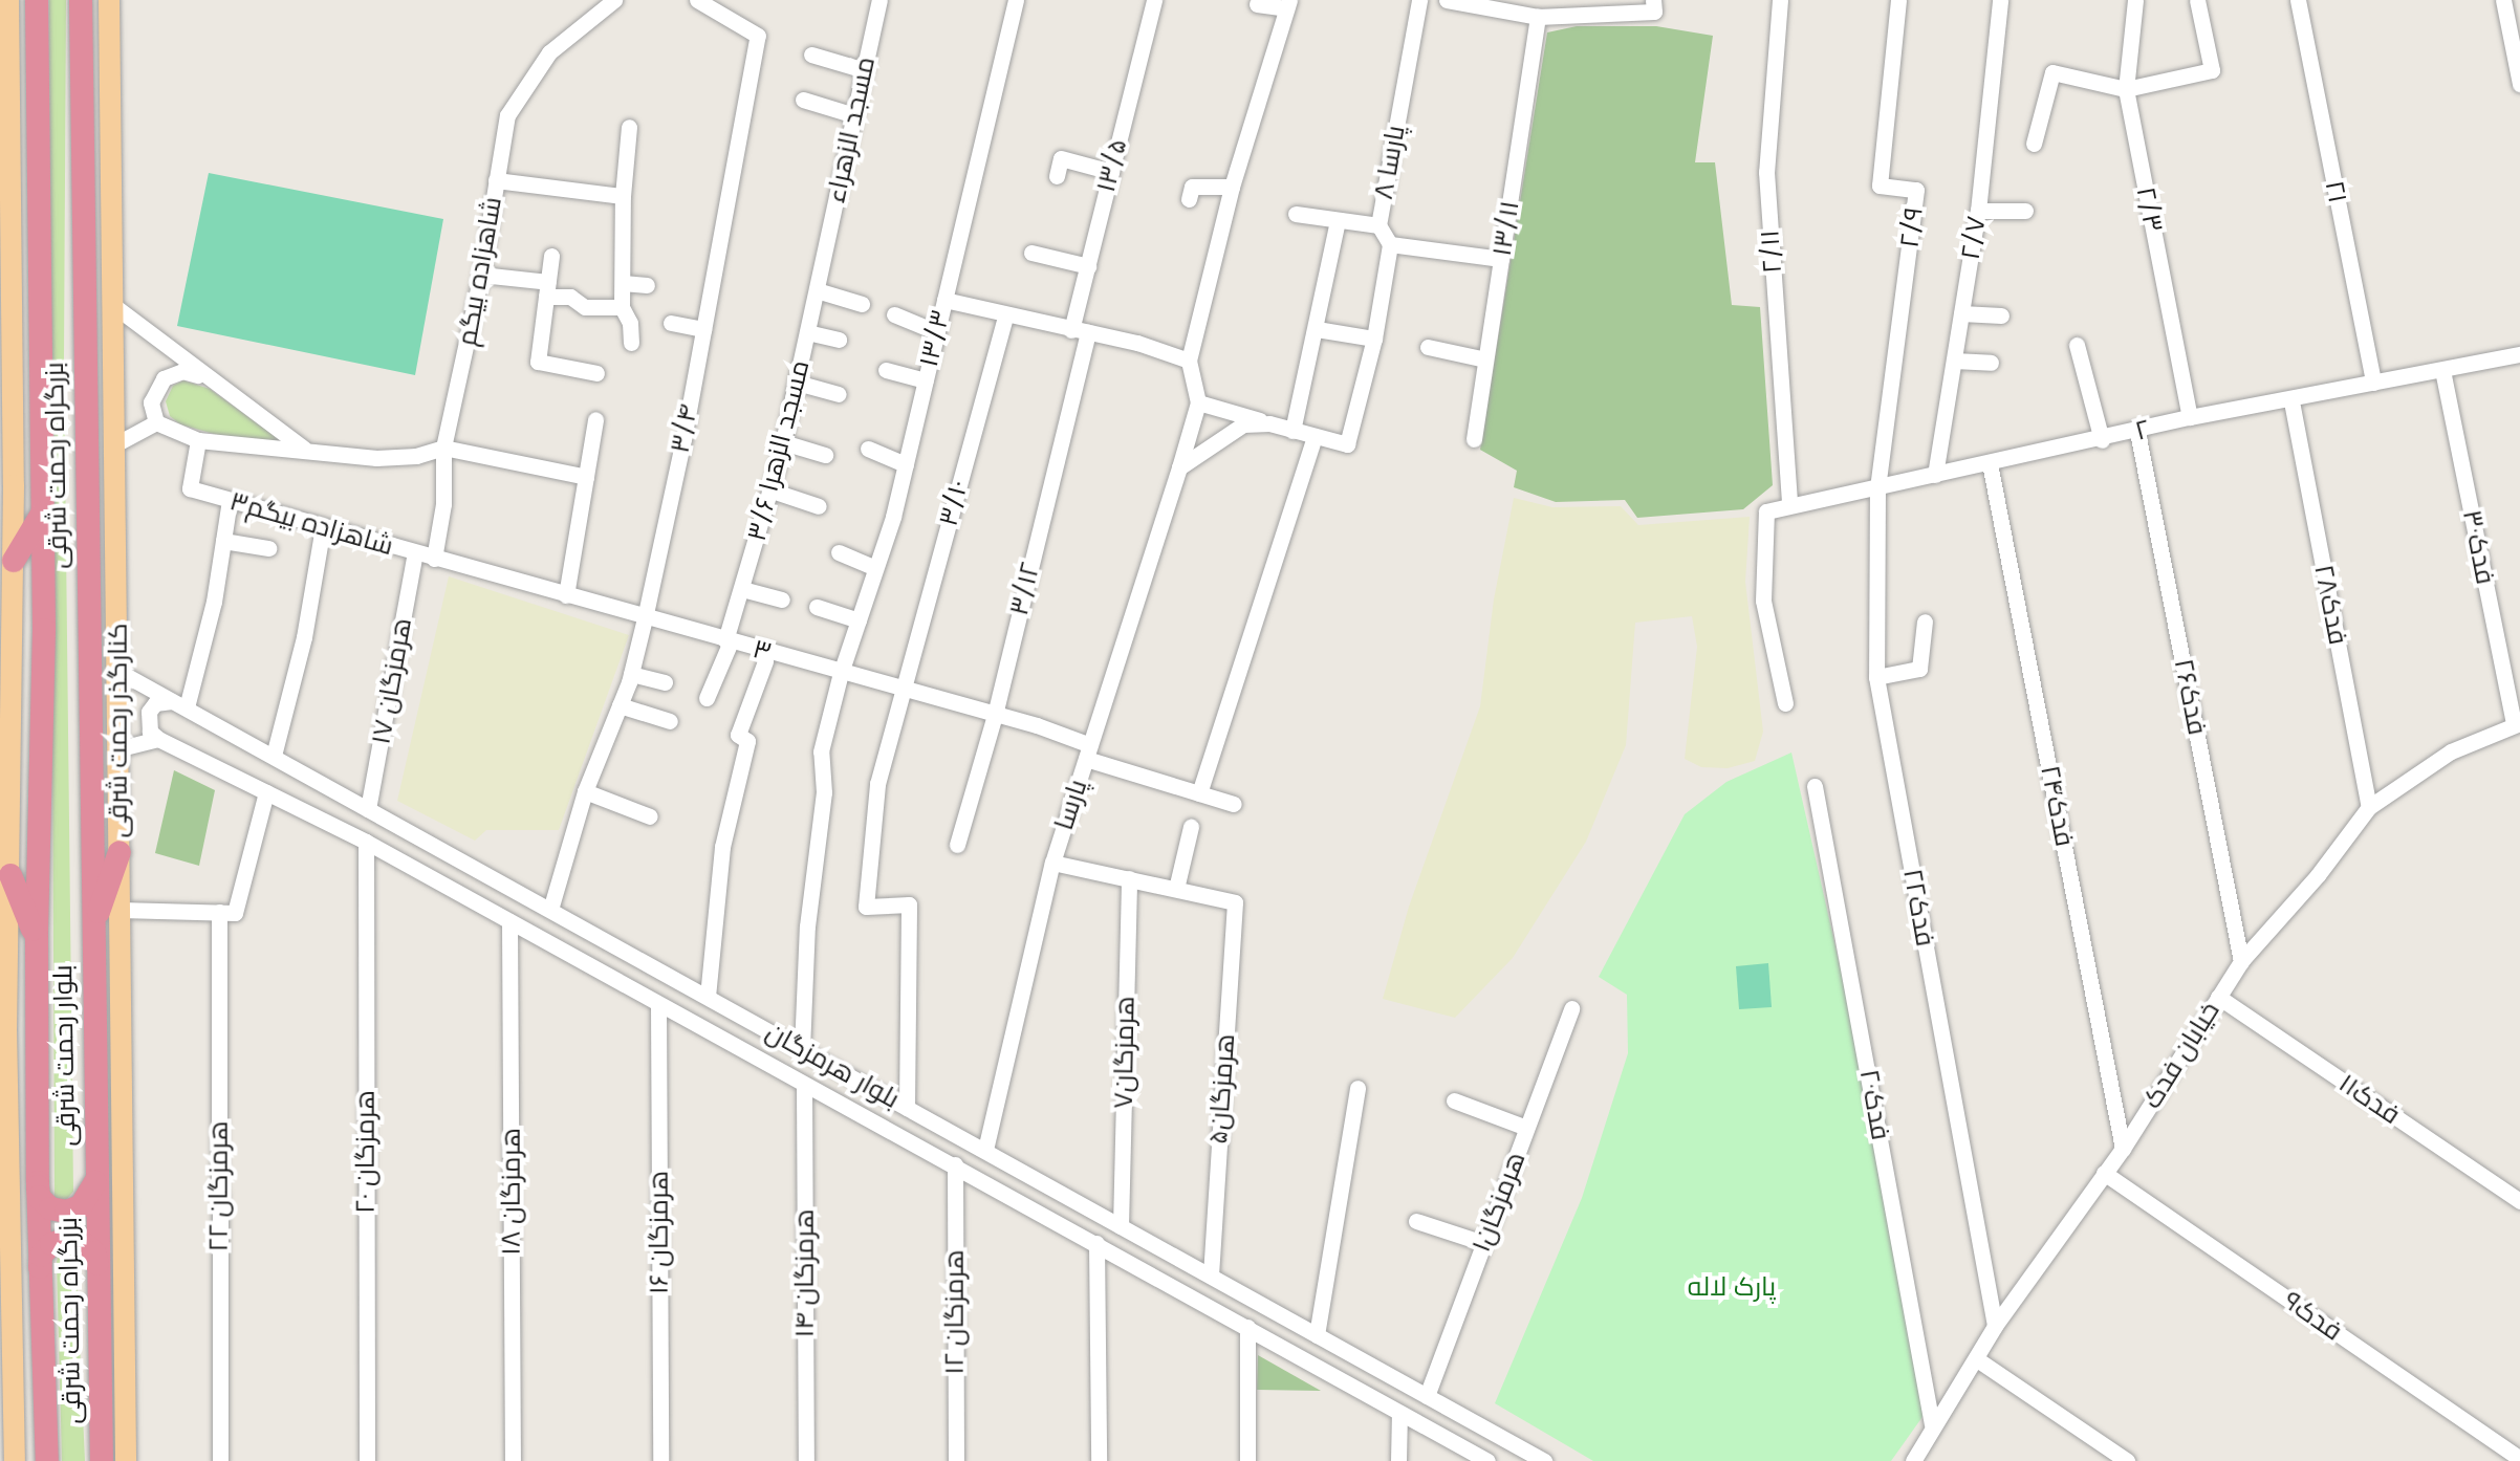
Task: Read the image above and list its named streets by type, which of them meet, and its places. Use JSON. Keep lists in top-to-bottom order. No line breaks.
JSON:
{"streets":{"highway":["بزرگراه رحمت شرقی","بلوار رحمت شرقی"],"main road":["کنارگذر رحمت شرقی"],"street":["مسجد الزهراء","۸ پارسا","۱۳/۵","۲۱","۲/۳","۲/۹","۱۳/۱۱","۲/۷","۲/۱۱","شاهزاده بیگم","۱۳/۳","۳/۴","۲","مسجد الزهرا ۳/۶","۳/۱۰","۳شاهزاده بیگم","فدک۳۰","۳/۱۲","فدک۲۸","۳","هرمزگان ۱۷","فدک۲۶","پارسا","فدک۲۴","فدک۲۲","هرمزگان۷","خیابان فدک","بلوار هرمزگان","هرمزگان۵","فدک۱۱","فدک۲۰","هرمزگان ۲۰","هرمزگان ۲۲","هرمزگان ۱۸","هرمزگان۱","هرمزگان ۱۶","هرمزگان ۱۴","هرمزگان ۱۲","فدک۹"]},"crossings":[["مسجد الزهراء","مسجد الزهرا ۳/۶"],["۱۳/۵","۳/۱۲"],["۲۱","۲"],["۲/۳","۲"],["۲/۹","۲"],["۲/۹","فدک۲۲"],["۲/۷","۲"],["۲/۱۱","۲"],["شاهزاده بیگم","۳شاهزاده بیگم"],["شاهزاده بیگم","۳"],["۱۳/۳","۳"],["۱۳/۳","بلوار هرمزگان"],["۳/۴","۳"],["۳/۴","بلوار هرمزگان"],["۲","فدک۳۰"],["۲","فدک۲۸"],["۲","فدک۲۶"],["۲","فدک۲۴"],["۲","فدک۲۲"],["مسجد الزهرا ۳/۶","۳"],["بزرگراه رحمت شرقی","بلوار رحمت شرقی"],["۳/۱۰","۳"],["۳/۱۰","بلوار هرمزگان"],["۳شاهزاده بیگم","۳"],["۳شاهزاده بیگم","هرمزگان ۱۷"],["فدک۳۰","خیابان فدک"],["۳/۱۲","۳"],["فدک۲۸","خیابان فدک"],["۳","پارسا"],["هرمزگان ۱۷","بلوار هرمزگان"],["فدک۲۶","خیابان فدک"],["کنارگذر رحمت شرقی","بلوار هرمزگان"],["پارسا","بلوار هرمزگان"],["فدک۲۴","خیابان فدک"],["فدک۲۲","خیابان فدک"],["هرمزگان۷","بلوار هرمزگان"],["خیابان فدک","فدک۱۱"],["خیابان فدک","فدک۲۰"],["خیابان فدک","فدک۹"],["بلوار هرمزگان","هرمزگان۵"],["بلوار هرمزگان","هرمزگان ۲۰"],["بلوار هرمزگان","هرمزگان ۲۲"],["بلوار هرمزگان","هرمزگان ۱۸"],["بلوار هرمزگان","هرمزگان۱"],["بلوار هرمزگان","هرمزگان ۱۶"],["بلوار هرمزگان","هرمزگان ۱۴"],["بلوار هرمزگان","هرمزگان ۱۲"]],"parks":["پارک لاله"]}
